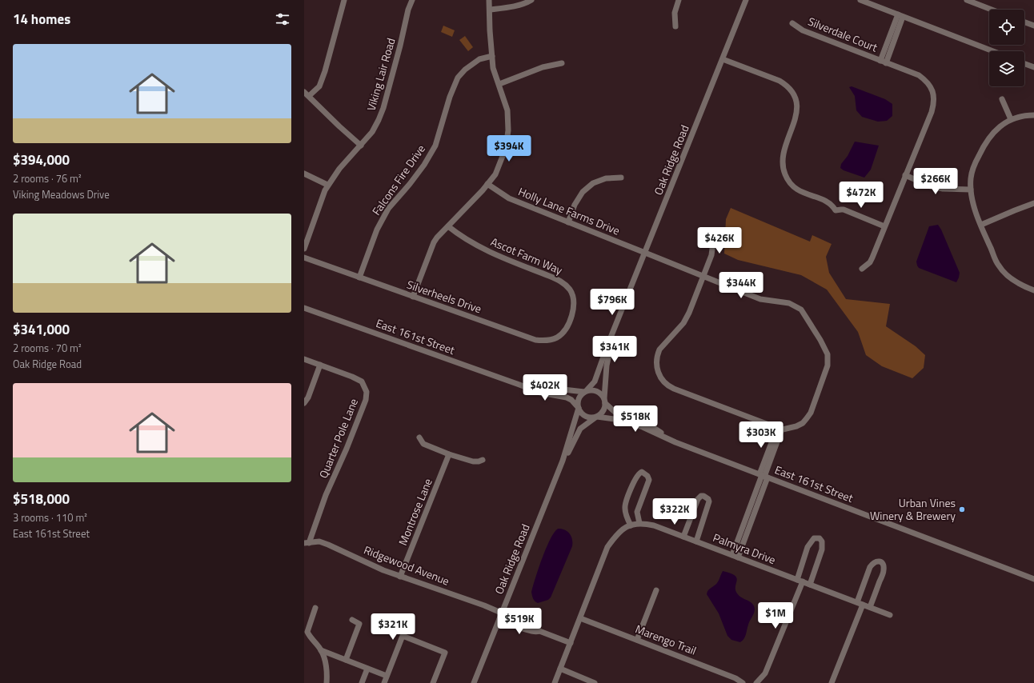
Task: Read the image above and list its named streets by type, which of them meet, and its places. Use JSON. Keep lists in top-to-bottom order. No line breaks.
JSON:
{"streets":{"street":["Silverdale Court","Viking Lair Road","Oak Ridge Road","Falcons Fire Drive","Holly Lane Farms Drive","Ascot Farm Way","Silverheels Drive","East 161st Street","Quarter Pole Lane","Montrose Lane","Palmyra Drive","Ridgewood Avenue","Marengo Trail"]},"crossings":[["Oak Ridge Road","Holly Lane Farms Drive"],["Oak Ridge Road","East 161st Street"],["Oak Ridge Road","Ridgewood Avenue"],["Falcons Fire Drive","Silverheels Drive"],["Ascot Farm Way","Silverheels Drive"],["Quarter Pole Lane","Ridgewood Avenue"],["Montrose Lane","Ridgewood Avenue"]],"places":["Urban Vines Winery & Brewery"],"page":{"heading":"14 homes","list":[{"name":"$394,000","note":"2 rooms · 76 m² · Viking Meadows Drive"},{"name":"$341,000","note":"2 rooms · 70 m² · Oak Ridge Road"},{"name":"$518,000","note":"3 rooms · 110 m² · East 161st Street"}],"price":["$394K","$266K","$472K","$426K","$344K","$796K","$341K","$402K","$518K","$303K","$322K","$1M","$519K","$321K"]}}
